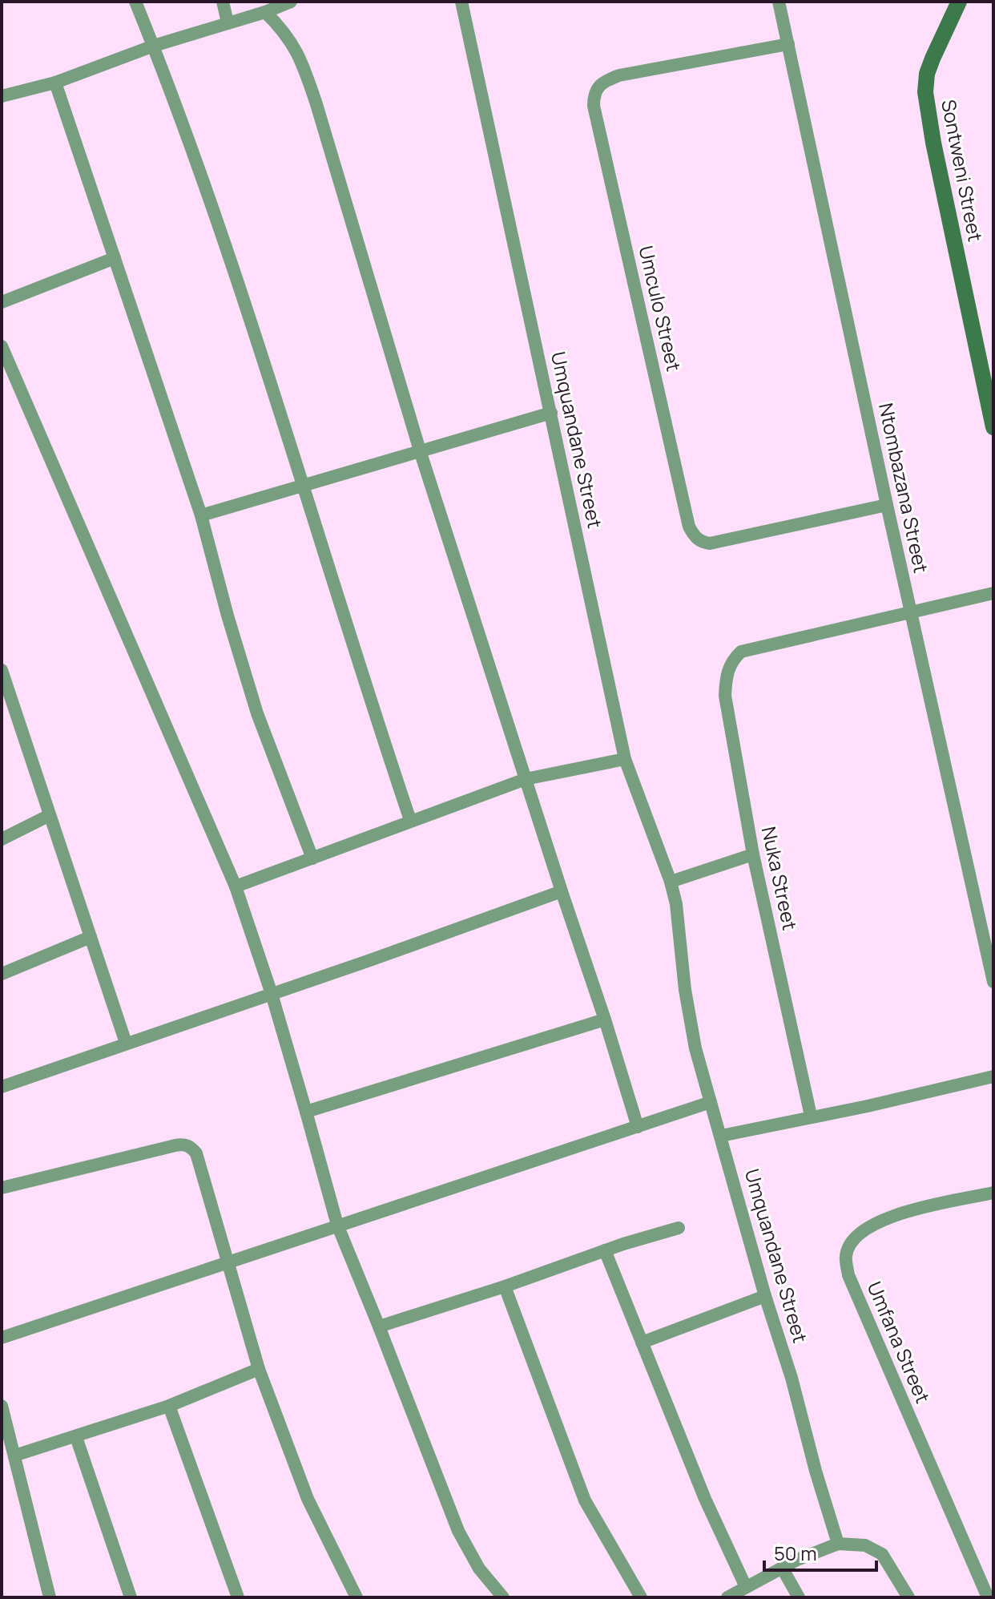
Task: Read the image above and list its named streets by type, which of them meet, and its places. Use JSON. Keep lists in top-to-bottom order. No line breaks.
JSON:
{"streets":{"street":["Sontweni Street","Umculo Street","Umquandane Street","Ntombazana Street","Nuka Street","Umfana Street"]},"crossings":[["Umculo Street","Ntombazana Street"],["Ntombazana Street","Nuka Street"]],"scale_bar":"50 m"}
